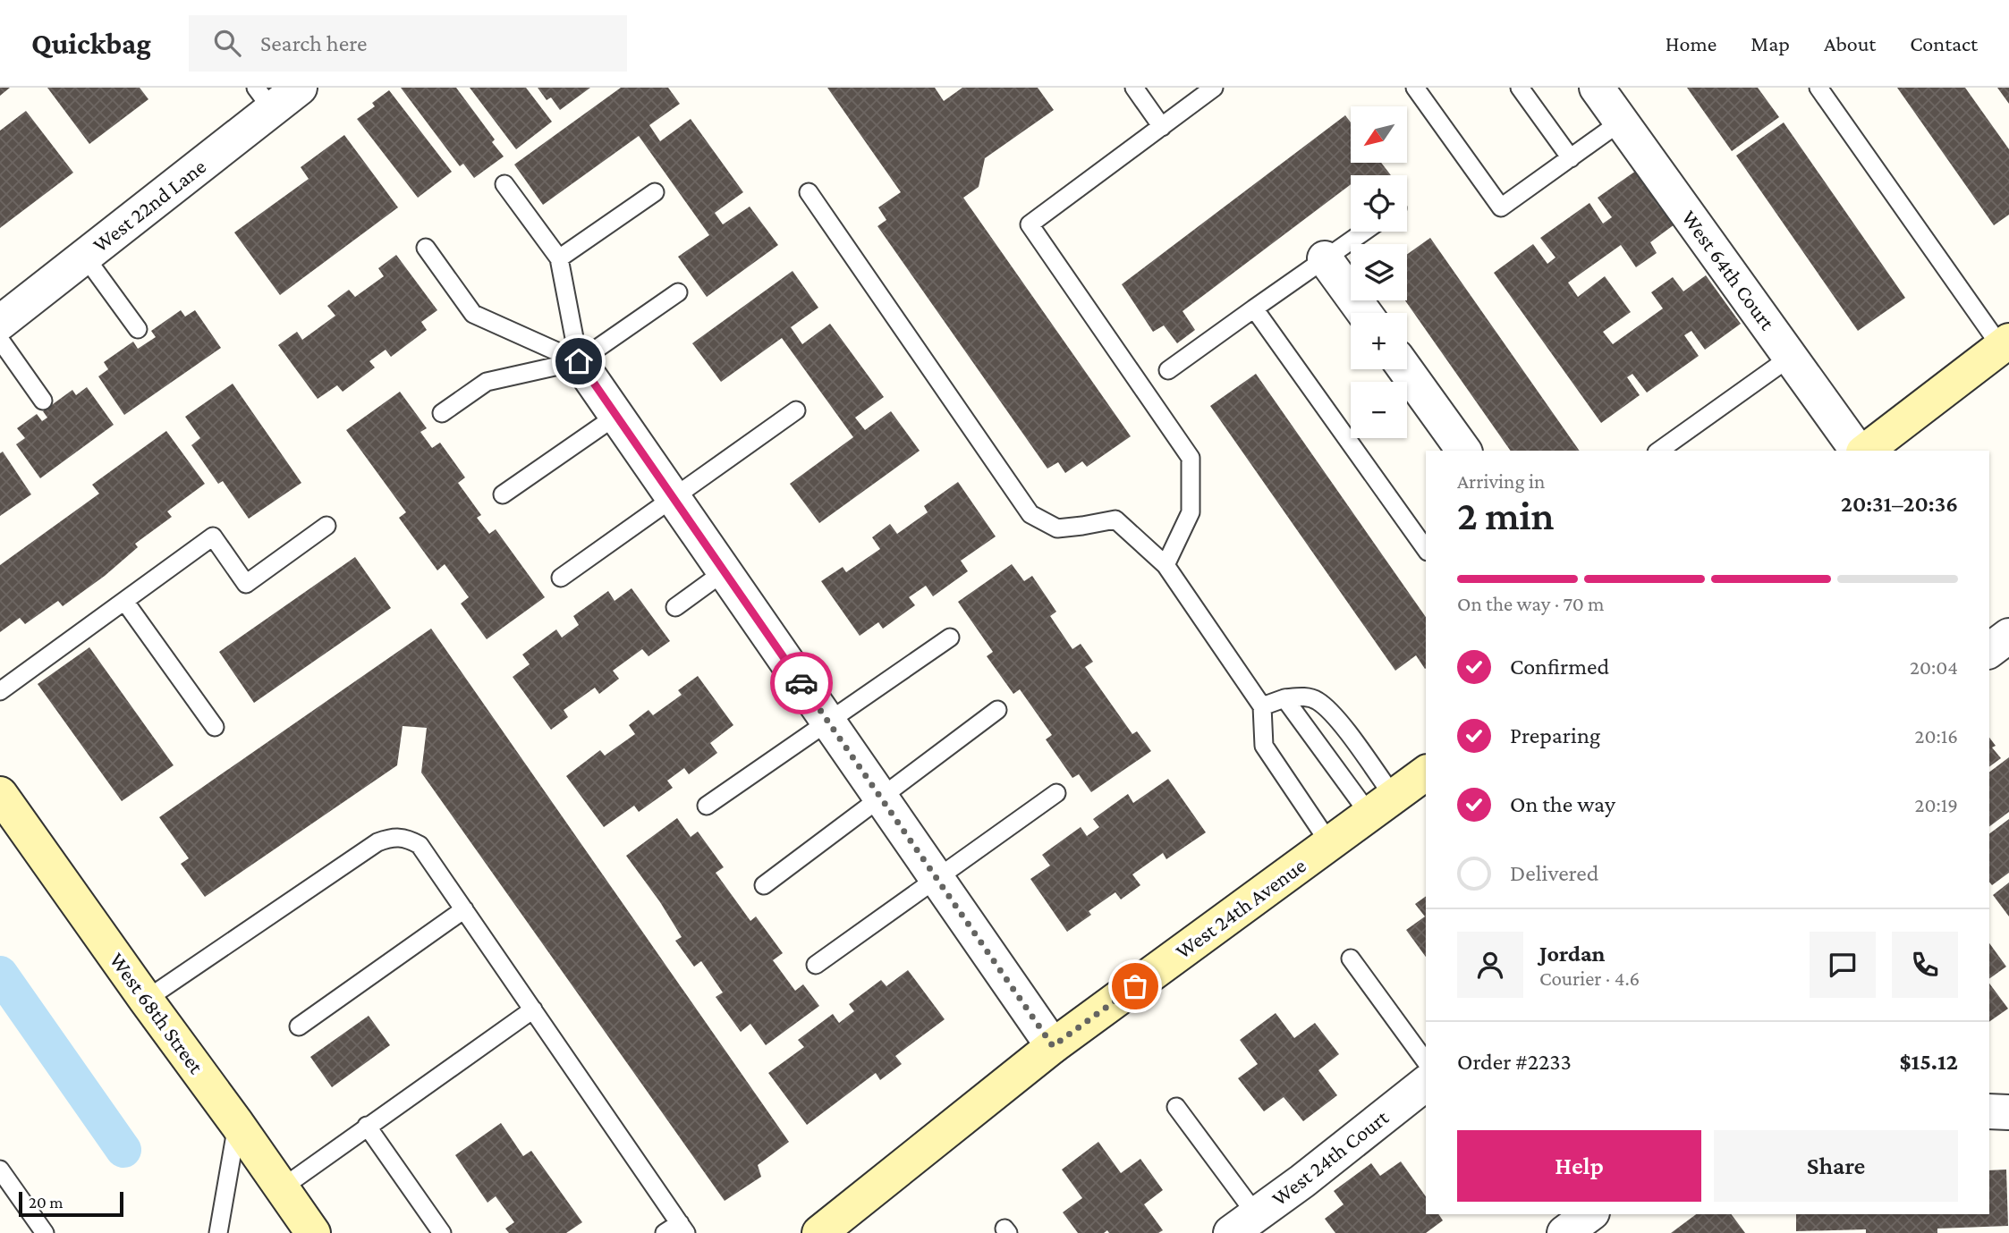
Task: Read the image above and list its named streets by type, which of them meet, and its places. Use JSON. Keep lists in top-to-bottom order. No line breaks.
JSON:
{"streets":{"street":["West 22nd Lane","West 64th Court","West 24th Avenue","West 68th Street","West 24th Court"]},"scale_bar":"20 m","north":"bottom left","page":{"header":"Quickbag","search":"Search here","nav":["Home","Map","About","Contact"],"map_buttons":["+","−"],"heading":["2 min","Arriving in","20:31–20:36"],"panel":["Jordan","Courier · 4.6","Order #2233","$15.12"],"bar":"On the way · 70 m","list":[["Confirmed","20:04"],["Preparing","20:16"],["On the way","20:19"],"Delivered"],"buttons":["Help","Share"],"scale":"20 m"}}
